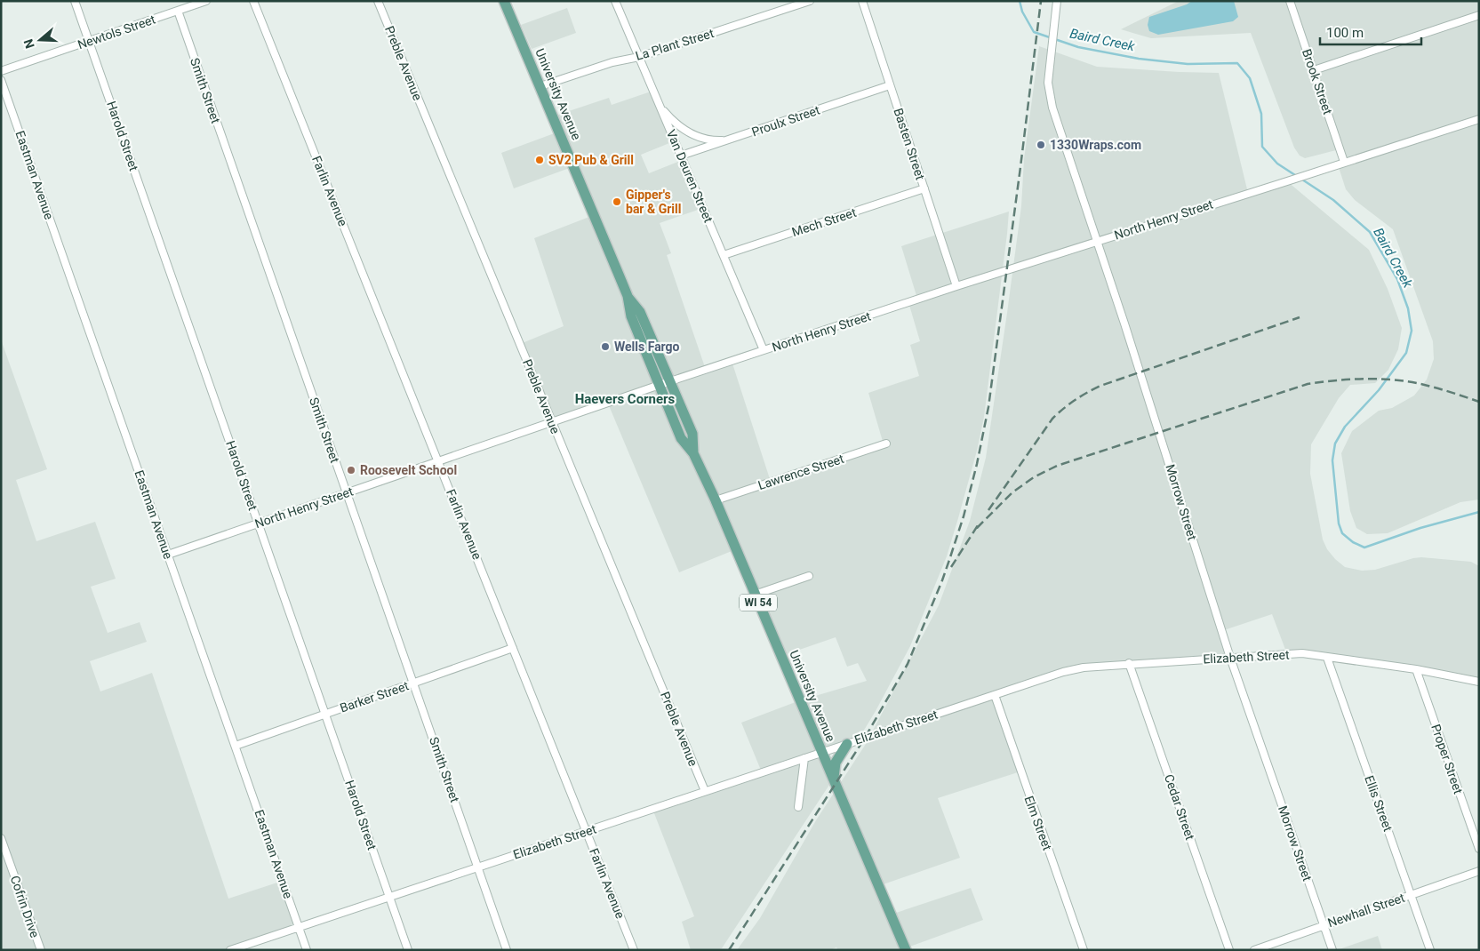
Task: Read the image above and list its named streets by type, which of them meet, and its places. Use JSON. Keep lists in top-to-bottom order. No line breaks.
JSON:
{"streets":{"main road":["University Avenue","WI 54"],"street":["Newtols Street","La Plant Street","Preble Avenue","Brook Street","Smith Street","Proulx Street","Harold Street","Basten Street","Eastman Avenue","Van Deuren Street","Farlin Avenue","North Henry Street","Mech Street","Lawrence Street","Morrow Street","Elizabeth Street","Barker Street","Proper Street","Ellis Street","Cedar Street","Elm Street","Cofrin Drive","Newhall Street"]},"crossings":[["Newtols Street","Smith Street"],["Newtols Street","Harold Street"],["La Plant Street","University Avenue"],["La Plant Street","Van Deuren Street"],["Preble Avenue","North Henry Street"],["Preble Avenue","Elizabeth Street"],["Brook Street","North Henry Street"],["Smith Street","North Henry Street"],["Smith Street","Elizabeth Street"],["Smith Street","Barker Street"],["University Avenue","North Henry Street"],["University Avenue","Lawrence Street"],["University Avenue","Elizabeth Street"],["Proulx Street","Basten Street"],["Proulx Street","Van Deuren Street"],["Harold Street","North Henry Street"],["Harold Street","Elizabeth Street"],["Harold Street","Barker Street"],["Basten Street","North Henry Street"],["Basten Street","Mech Street"],["Eastman Avenue","North Henry Street"],["Eastman Avenue","Elizabeth Street"],["Eastman Avenue","Barker Street"],["Van Deuren Street","North Henry Street"],["Van Deuren Street","Mech Street"],["Farlin Avenue","North Henry Street"],["Farlin Avenue","Elizabeth Street"],["Farlin Avenue","Barker Street"],["North Henry Street","Morrow Street"],["Morrow Street","Elizabeth Street"],["Morrow Street","Newhall Street"],["Elizabeth Street","Proper Street"],["Elizabeth Street","Ellis Street"],["Elizabeth Street","Cedar Street"],["Elizabeth Street","Elm Street"],["Ellis Street","Newhall Street"]],"districts":["Haevers Corners"],"water":["Baird Creek"],"places":["1330Wraps.com","SV2 Pub & Grill","Gipper's bar & Grill","Wells Fargo","Roosevelt School"],"scale_bar":"100 m","north":"left"}
